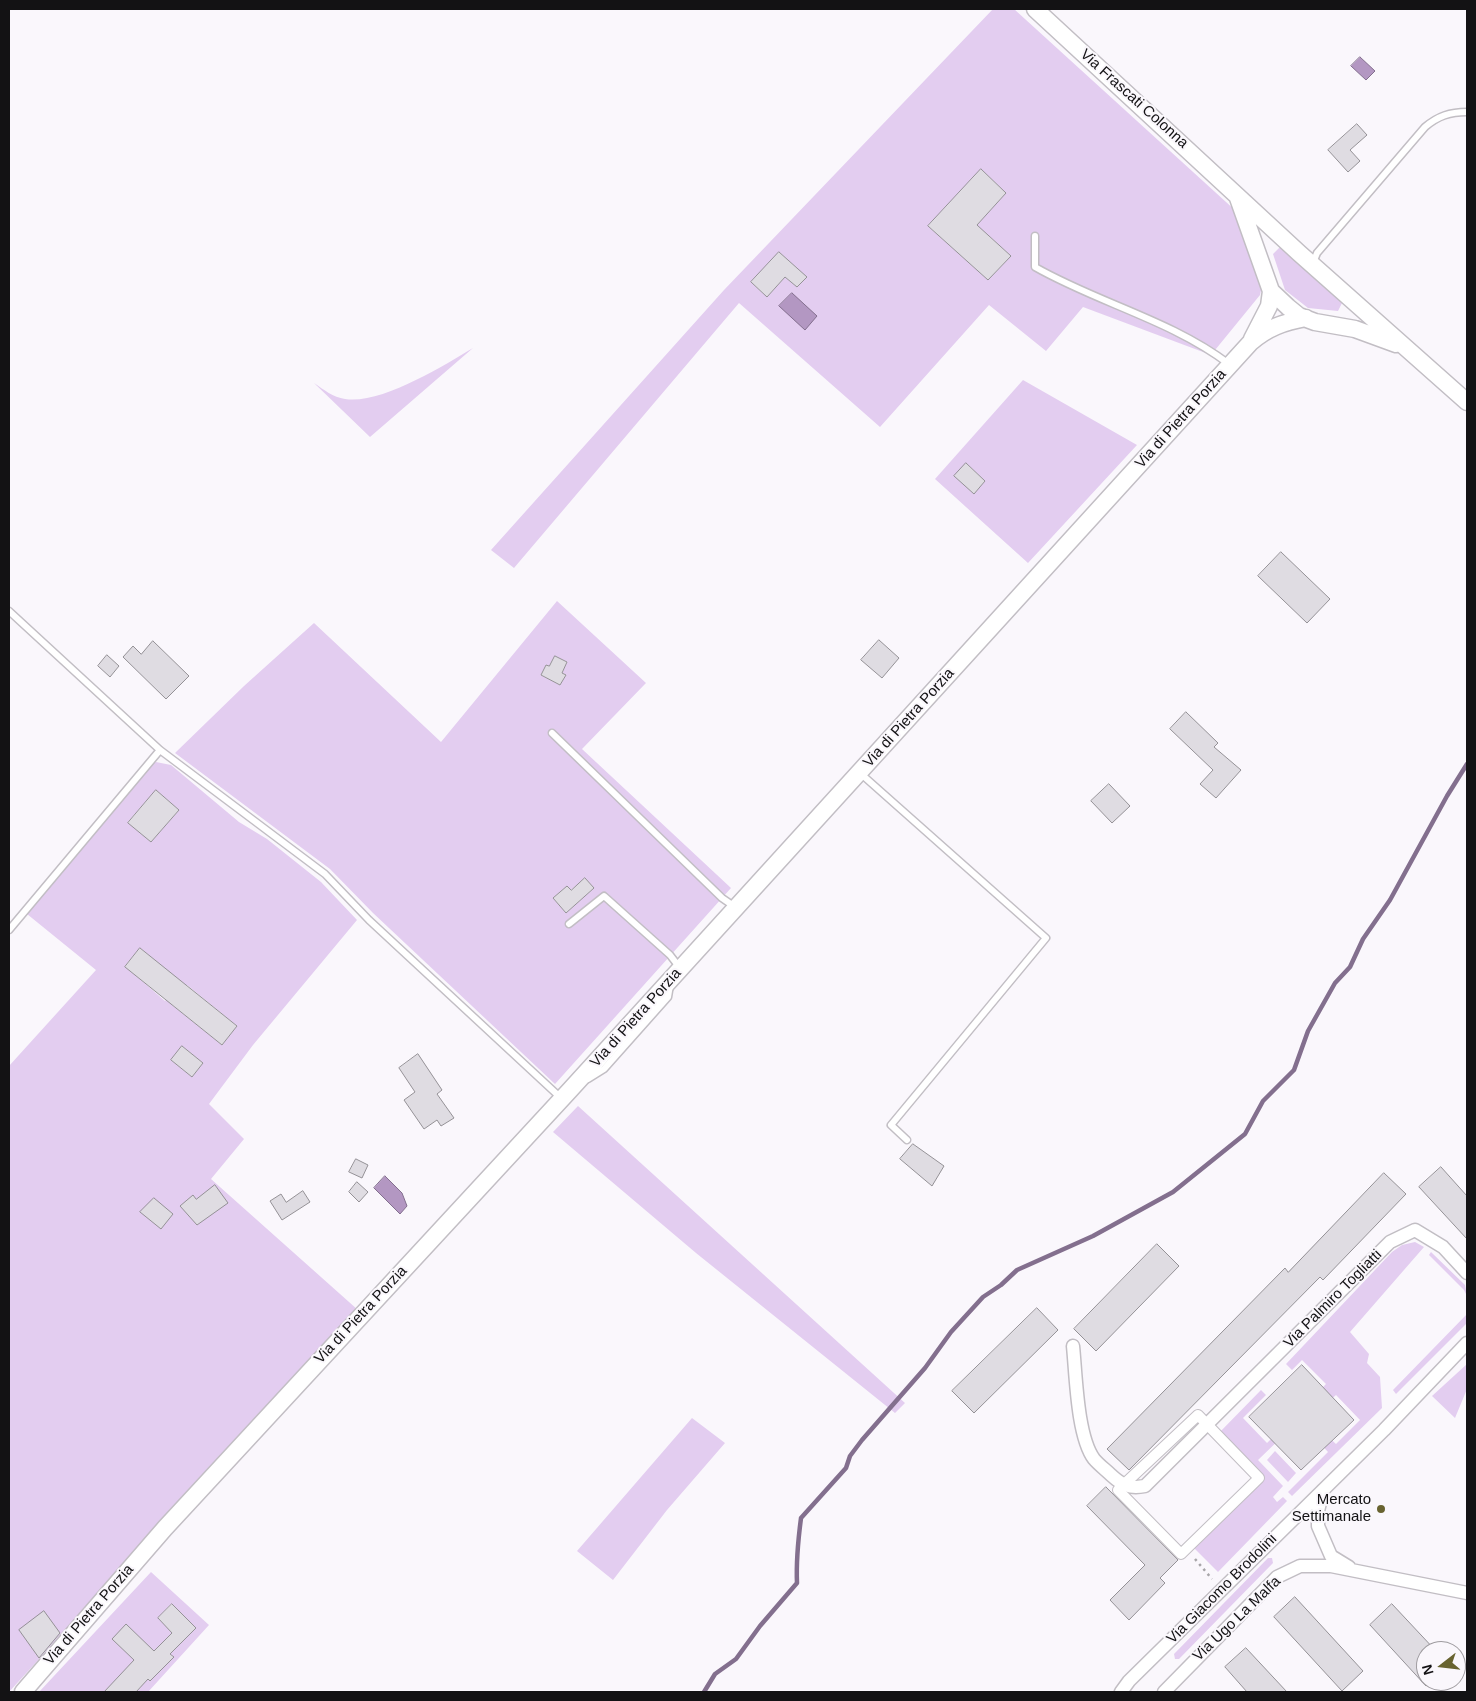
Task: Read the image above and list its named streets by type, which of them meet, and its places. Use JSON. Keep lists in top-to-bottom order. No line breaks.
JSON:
{"streets":{"street":["Via Frascati Colonna","Via di Pietra Porzia","Via Palmiro Togliatti","Via Giacomo Brodolini","Via Ugo La Malfa"]},"places":["Mercato Settimanale"],"north":"left"}
